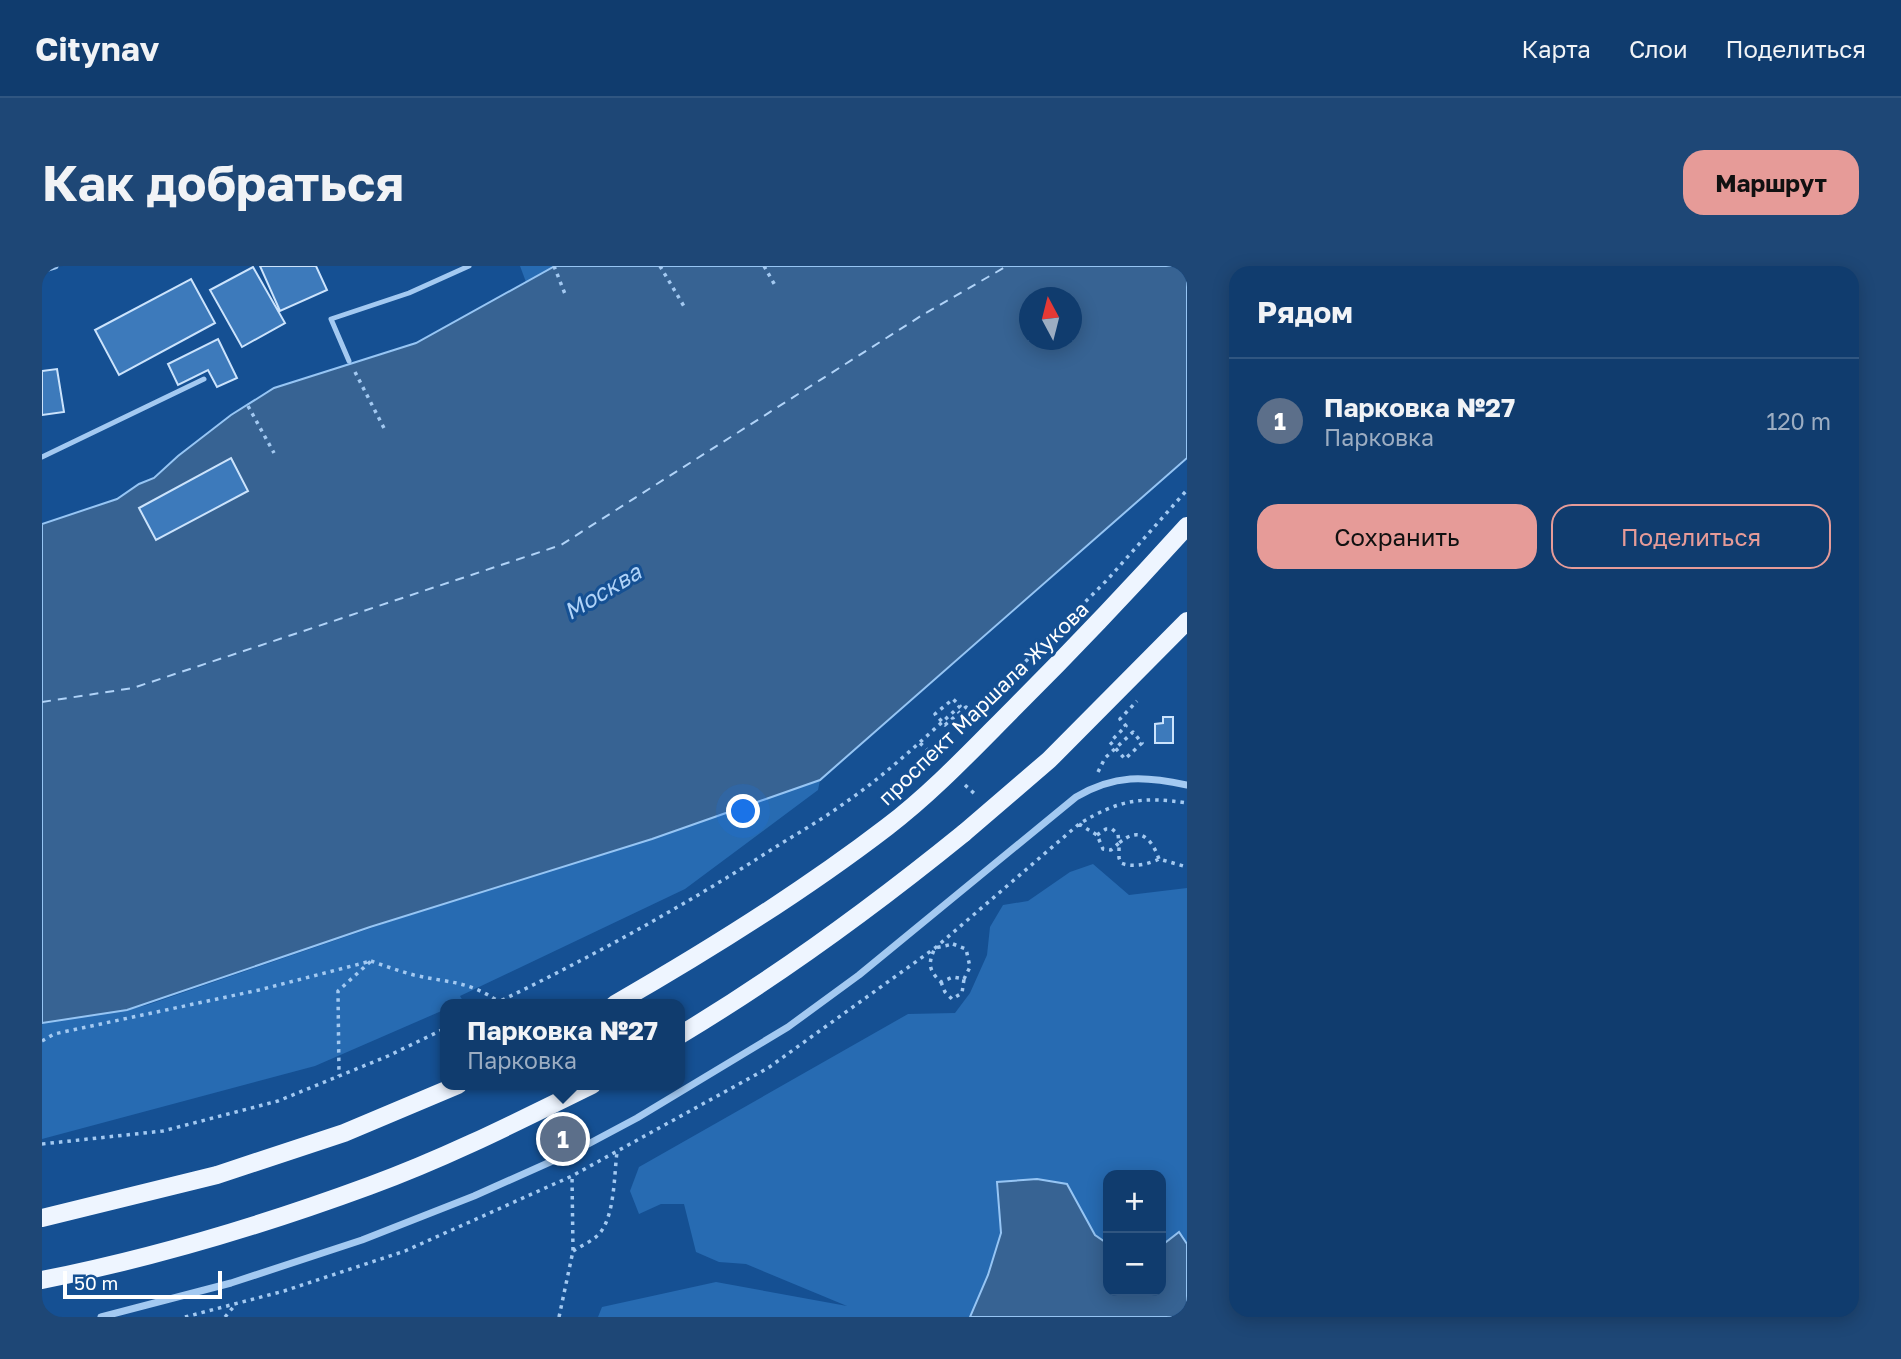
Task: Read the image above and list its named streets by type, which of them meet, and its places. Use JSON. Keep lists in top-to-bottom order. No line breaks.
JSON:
{"streets":{"main road":["проспект Маршала Жукова"]},"water":["Москва"],"scale_bar":"50 m","north":"top","page":{"header":"Citynav","nav":["Карта","Слои","Поделиться"],"buttons":["Маршрут",["Сохранить","Поделиться"]],"title":"Как добраться","heading":"Рядом","list":[{"mark":"1","name":"Парковка №27","note":"Парковка","value":"120 m"}],"popup":["Парковка №27","Парковка"],"pins":"1","map_buttons":["+","−"],"scale":"50 m"}}
